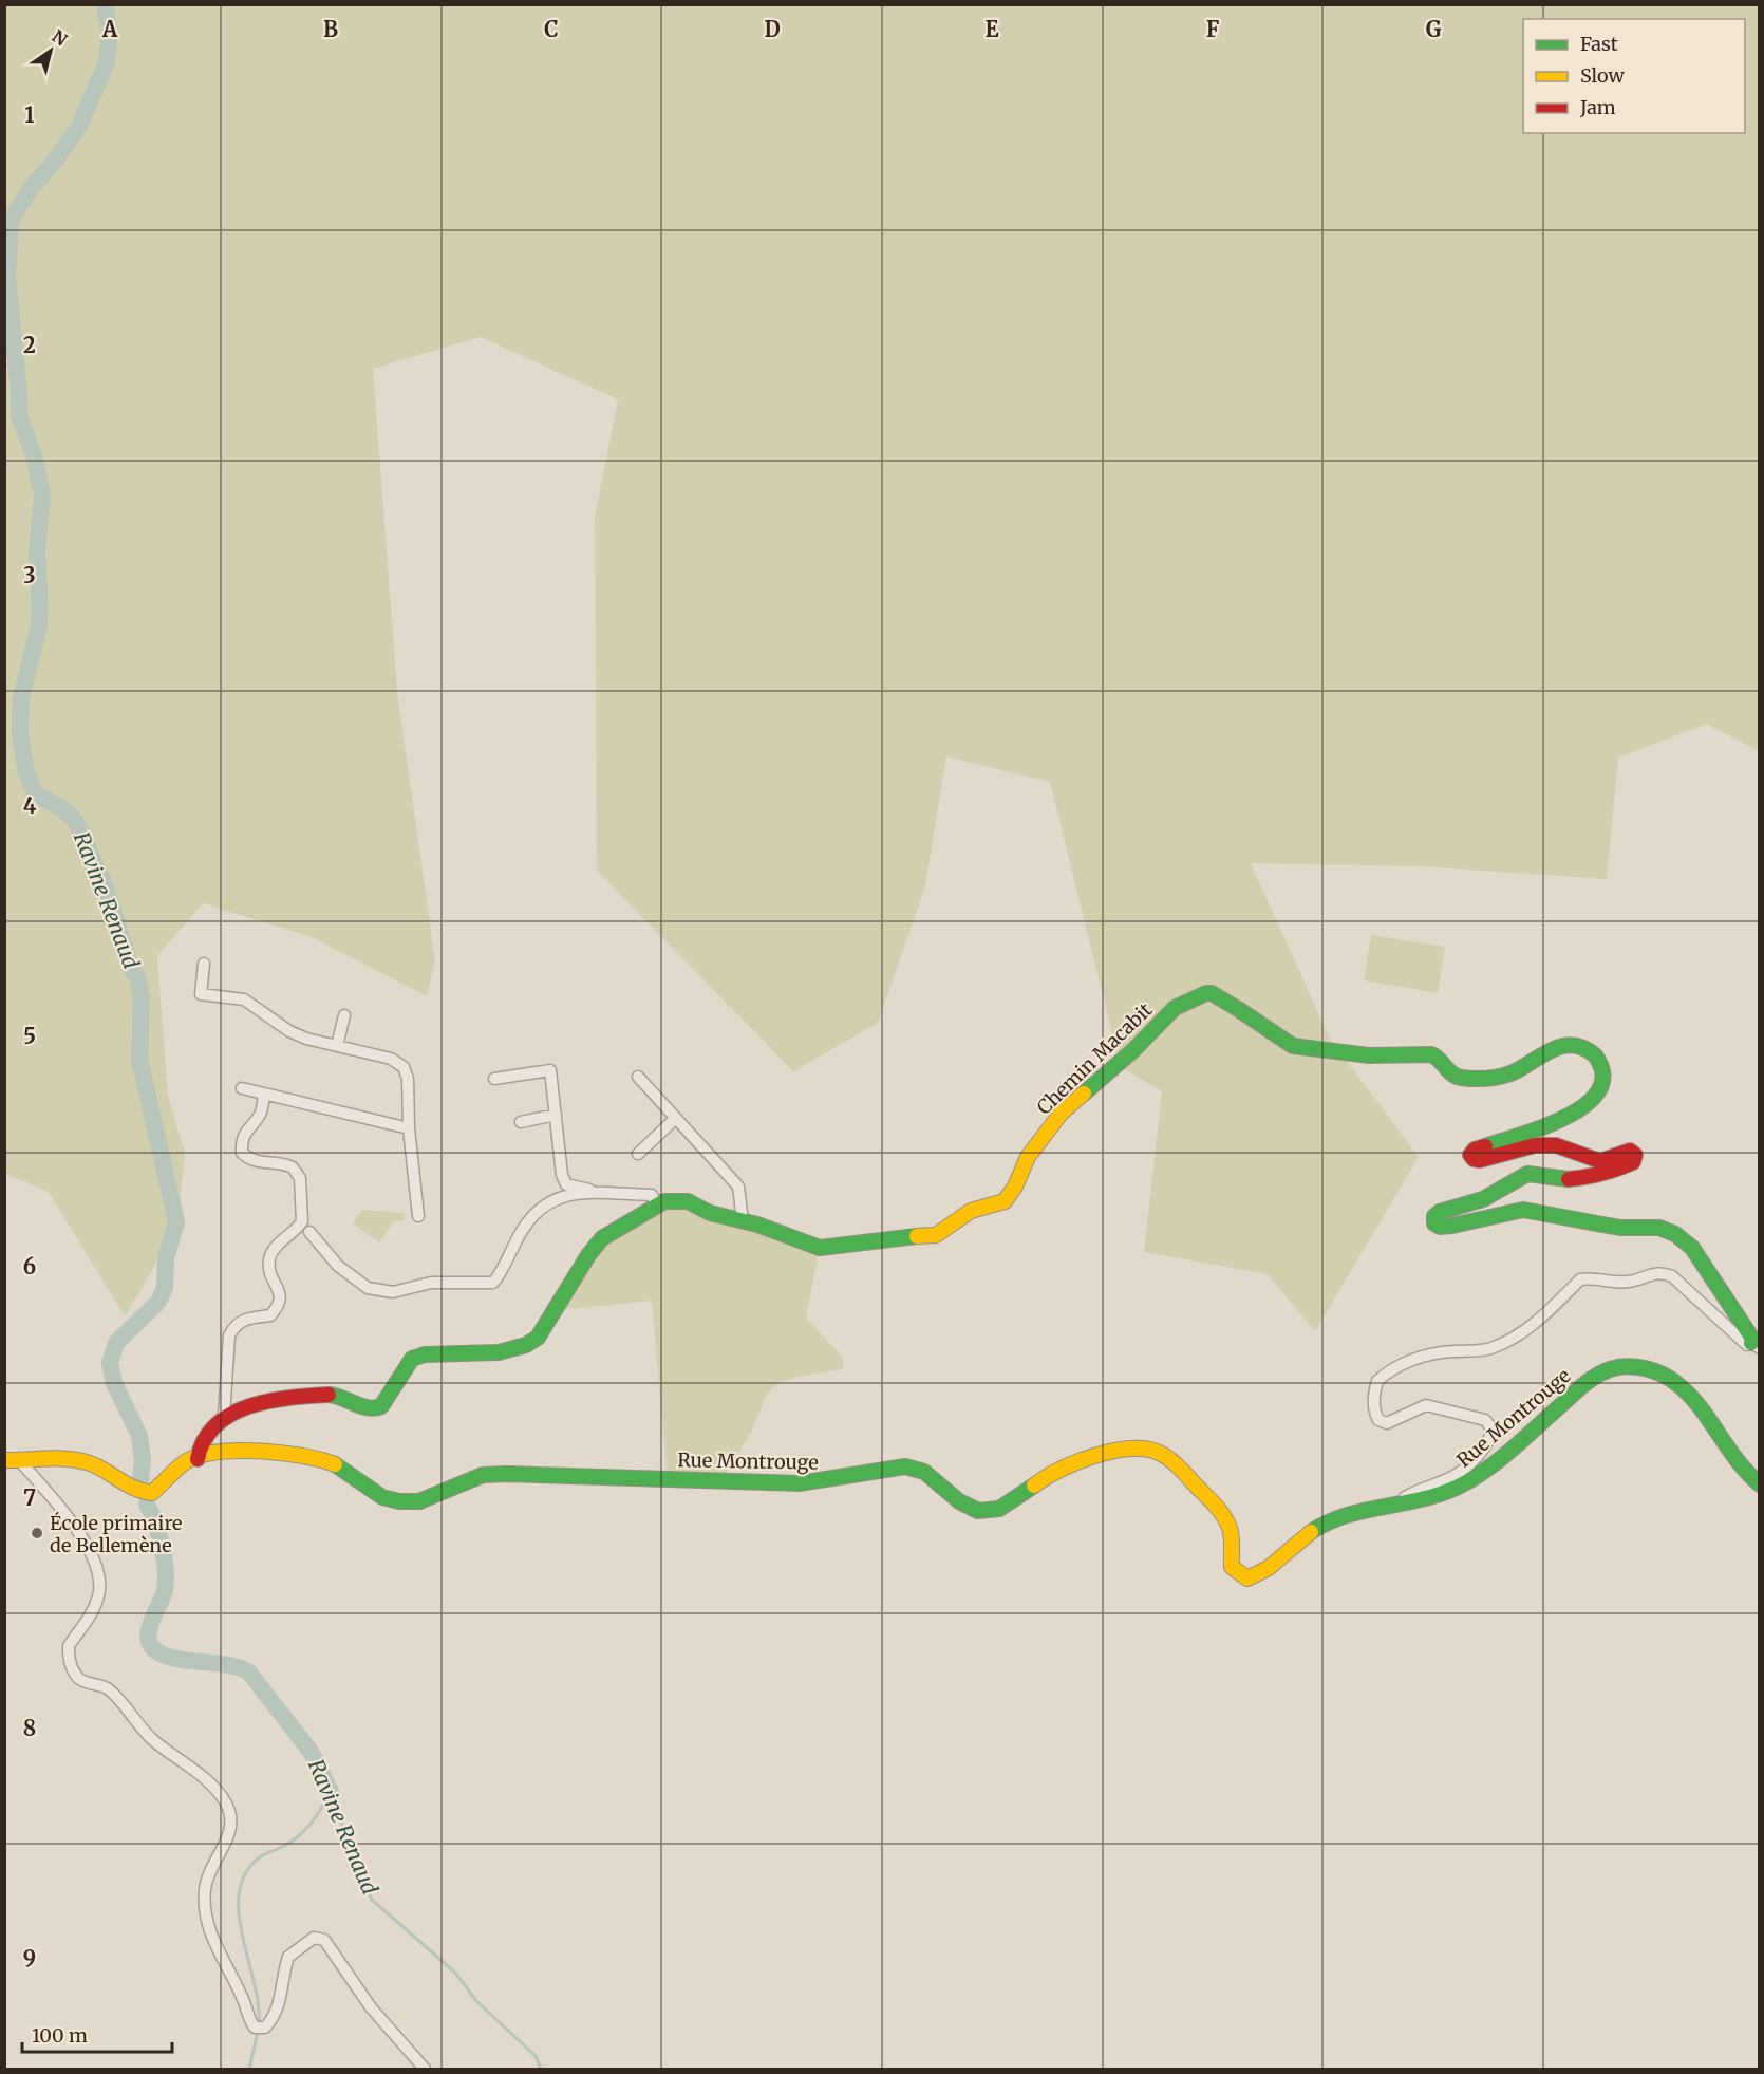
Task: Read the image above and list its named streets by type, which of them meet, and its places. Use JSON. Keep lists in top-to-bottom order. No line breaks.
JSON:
{"streets":{"street":["Chemin Macabit","Rue Montrouge"]},"water":["Ravine Renaud"],"places":["École primaire de Bellemène"],"legend":["Fast","Slow","Jam"],"scale_bar":"100 m","north":"top right","grid":{"columns":["A","B","C","D","E","F","G"],"rows":["1","2","3","4","5","6","7","8","9"]}}
